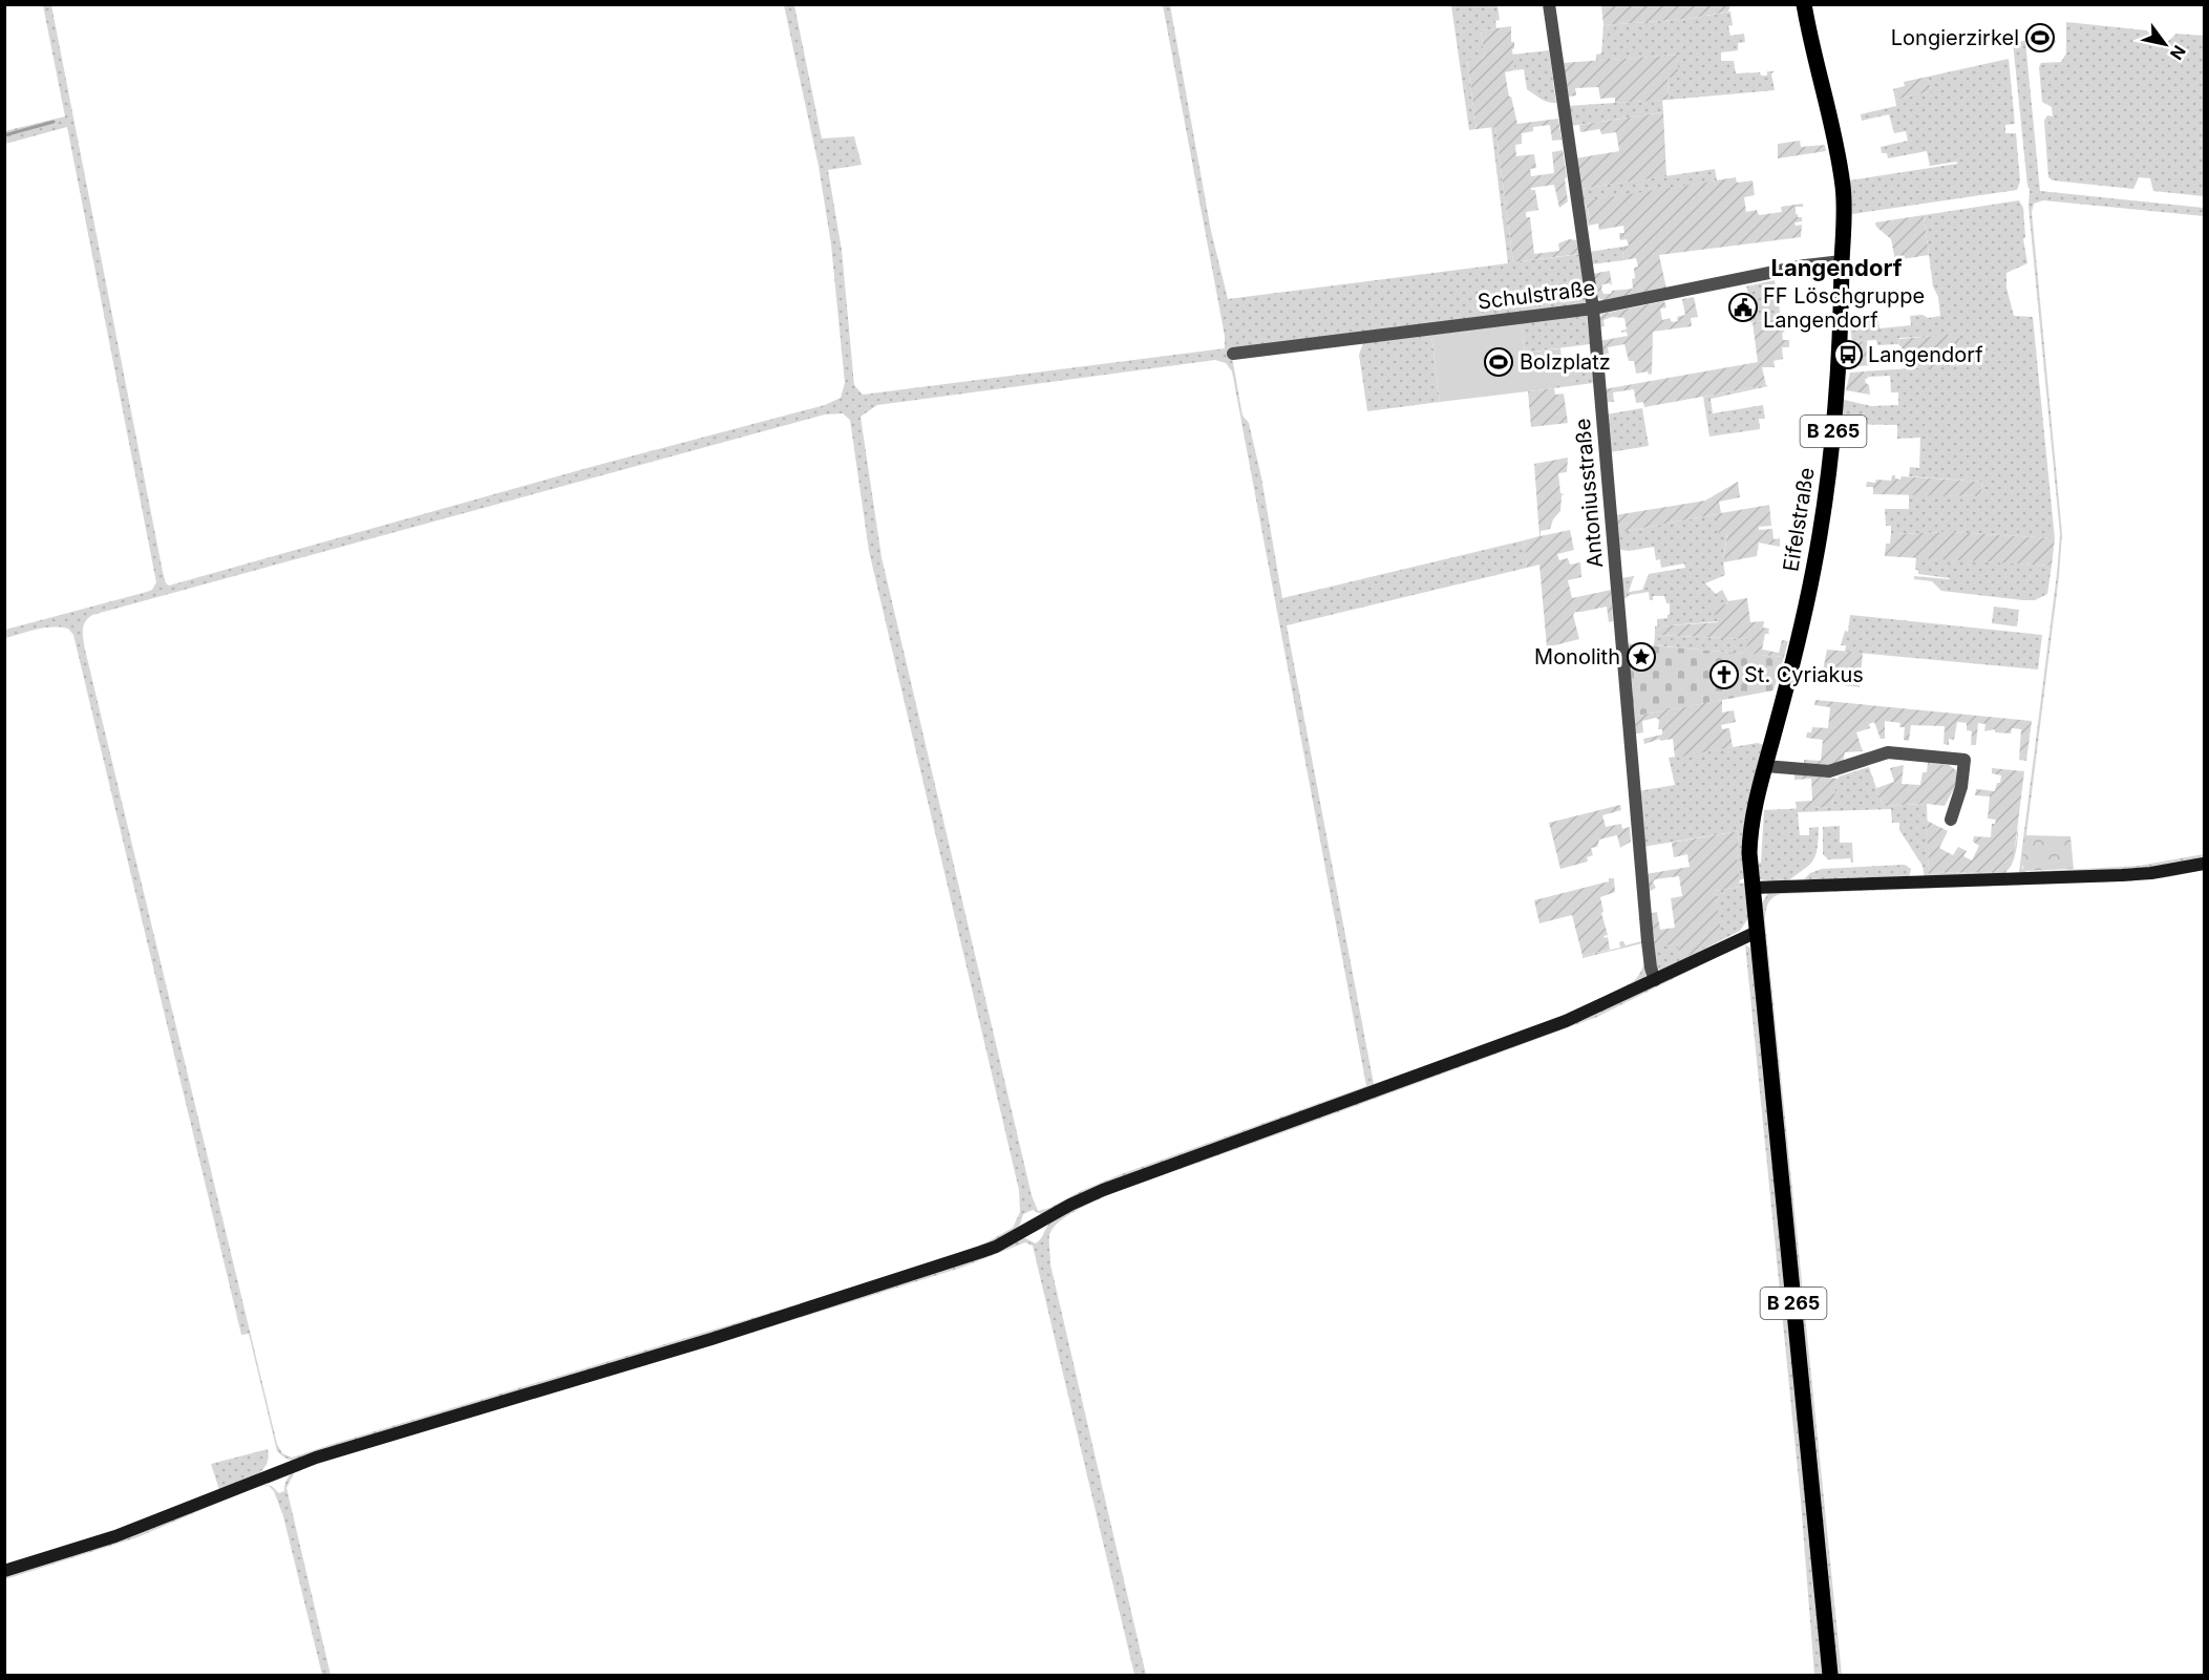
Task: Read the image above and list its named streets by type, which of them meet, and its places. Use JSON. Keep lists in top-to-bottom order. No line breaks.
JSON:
{"streets":{"main road":["B 265","Eifelstraße"],"street":["Schulstraße","Antoniusstraße"]},"crossings":[["Schulstraße","Antoniusstraße"],["Schulstraße","Eifelstraße"],["B 265","Eifelstraße"]],"districts":["Langendorf"],"places":{"sports":["Longierzirkel","Bolzplatz"],"public building":["FF Löschgruppe Langendorf"],"bus stop":["Langendorf"],"place":["Monolith"],"church":["St. Cyriakus"]},"north":"bottom right"}
